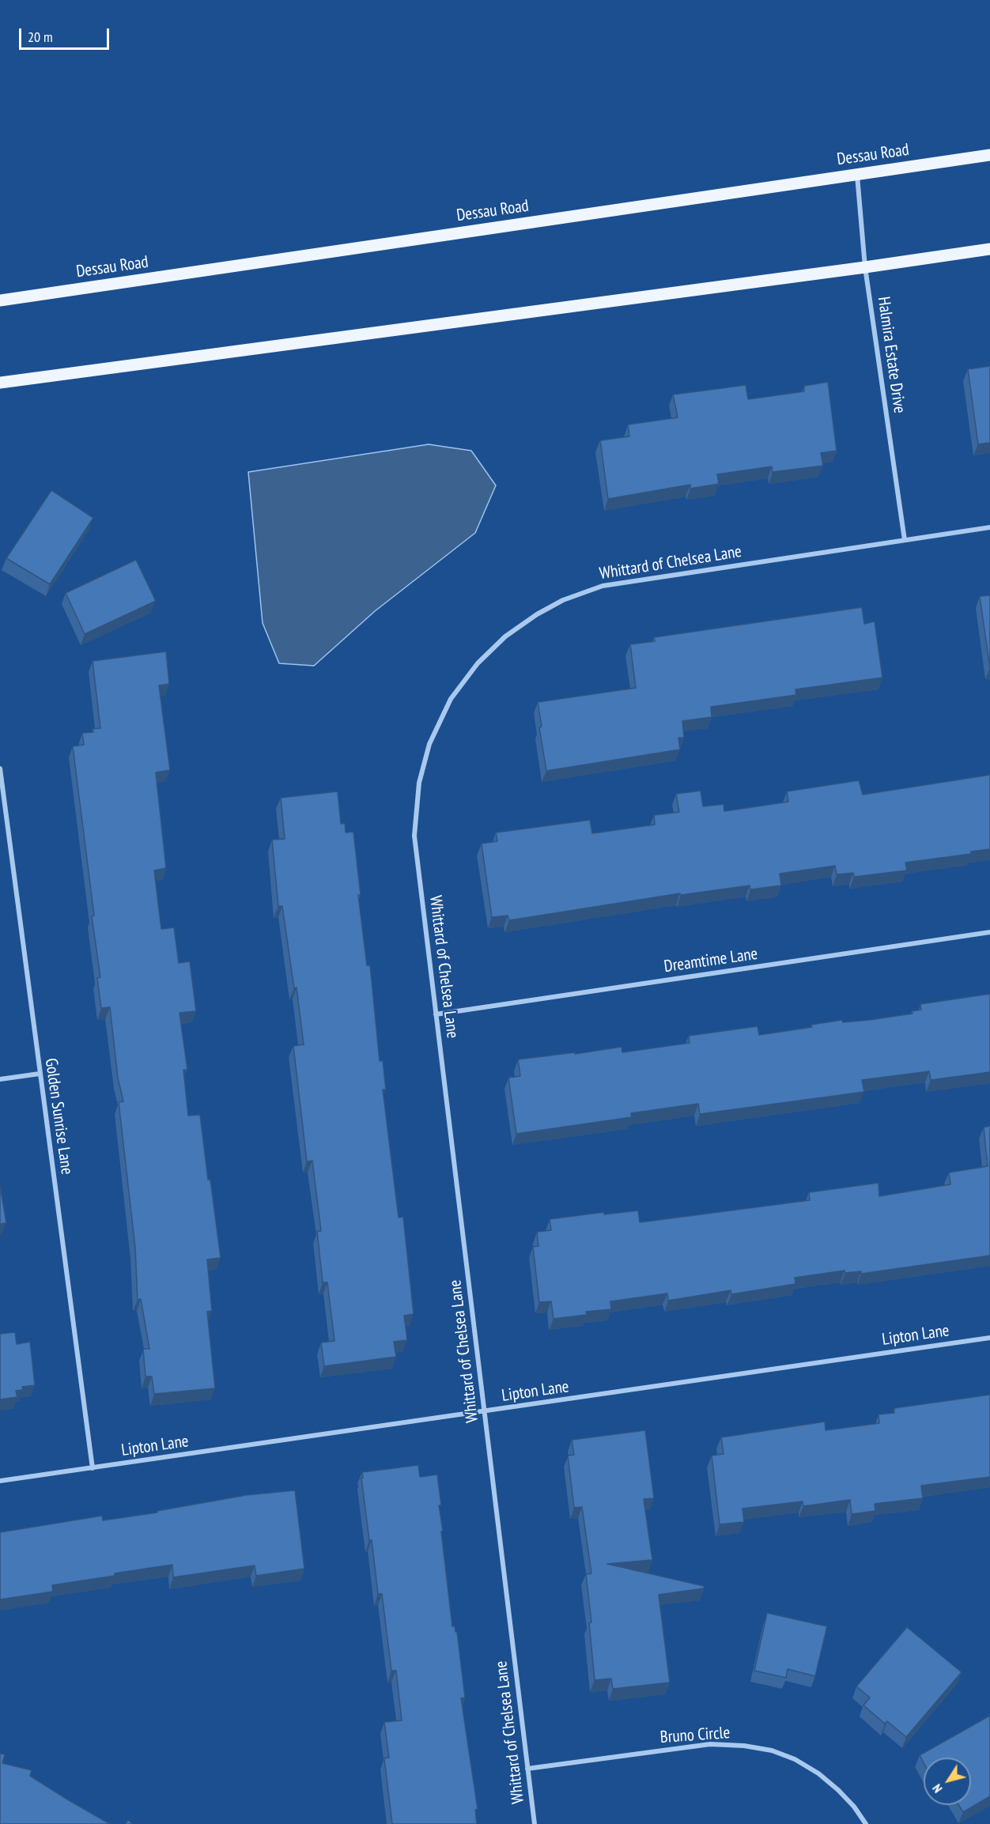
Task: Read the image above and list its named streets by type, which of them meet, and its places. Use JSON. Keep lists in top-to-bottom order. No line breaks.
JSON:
{"streets":{"main road":["Dessau Road"],"street":["Halmira Estate Drive","Whittard of Chelsea Lane","Dreamtime Lane","Golden Sunrise Lane","Lipton Lane","Bruno Circle"]},"crossings":[["Dessau Road","Halmira Estate Drive"],["Halmira Estate Drive","Whittard of Chelsea Lane"],["Whittard of Chelsea Lane","Dreamtime Lane"],["Whittard of Chelsea Lane","Lipton Lane"],["Whittard of Chelsea Lane","Bruno Circle"],["Golden Sunrise Lane","Lipton Lane"]],"scale_bar":"20 m","north":"bottom left"}
